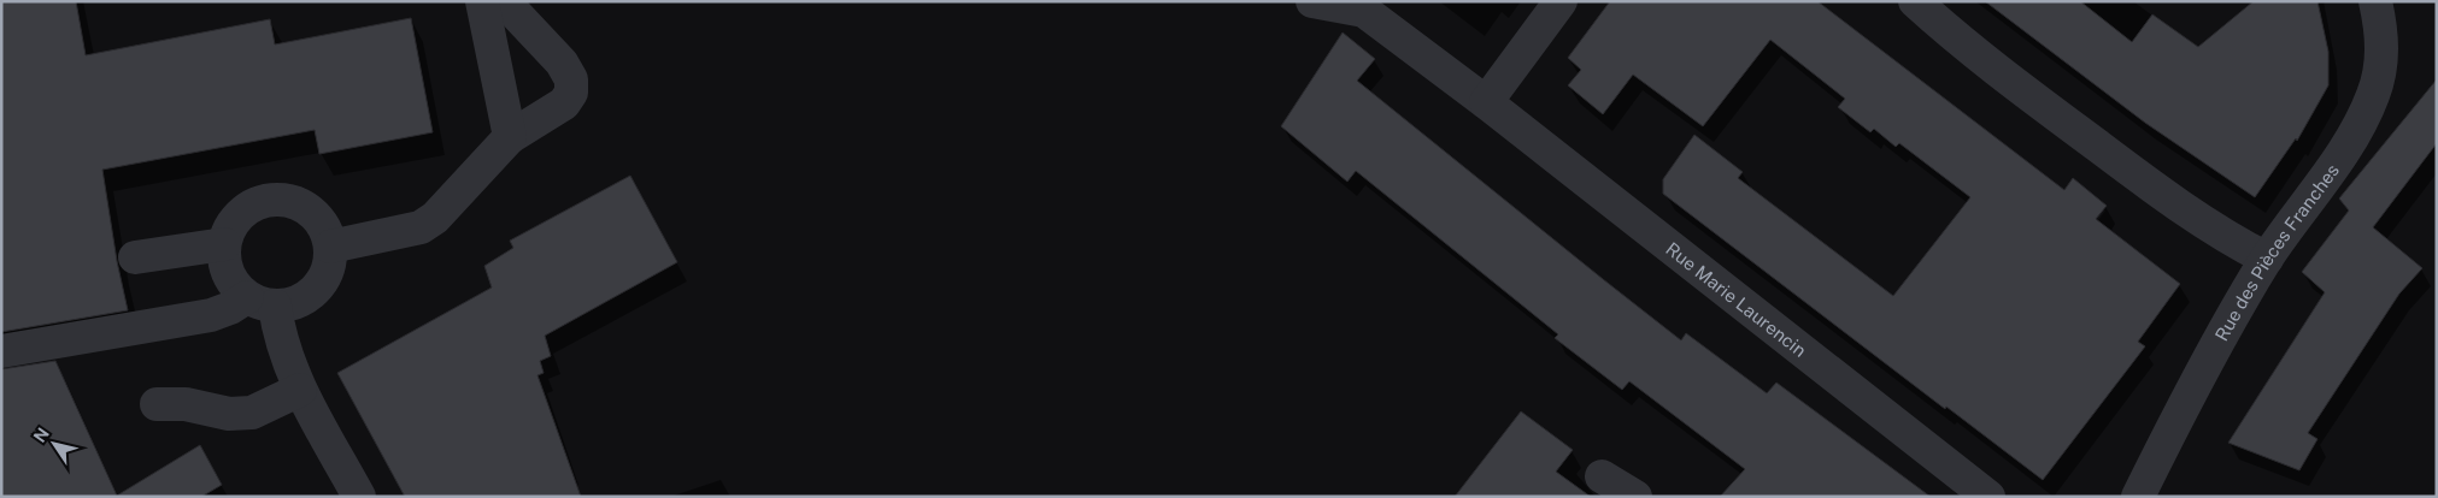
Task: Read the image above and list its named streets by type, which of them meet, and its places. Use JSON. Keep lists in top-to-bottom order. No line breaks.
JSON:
{"streets":{"street":["Rue des Pièces Franches","Rue Marie Laurencin"]},"north":"top left"}
